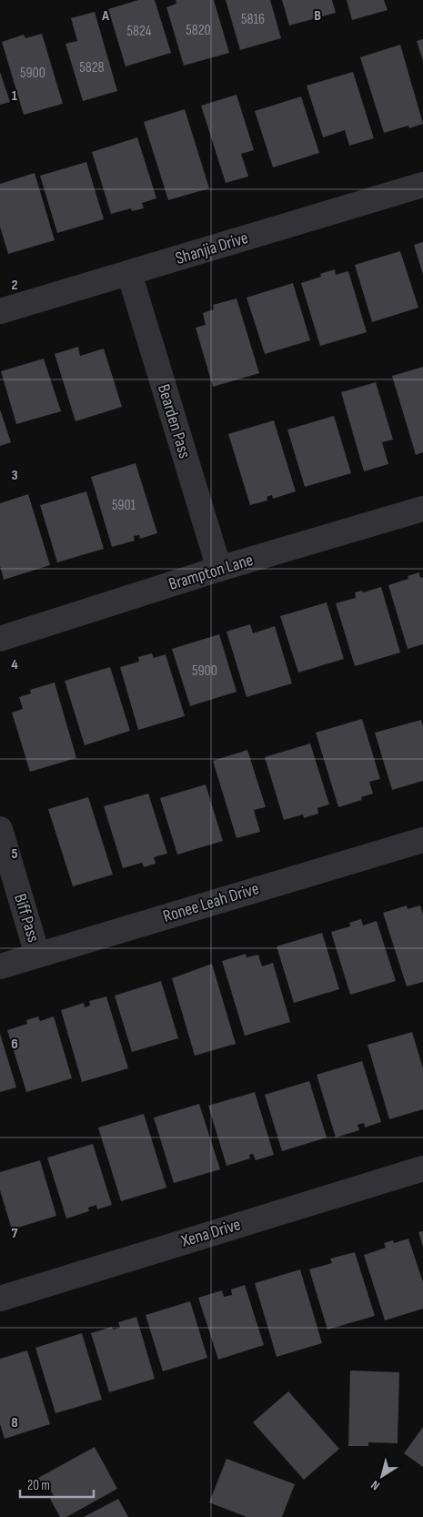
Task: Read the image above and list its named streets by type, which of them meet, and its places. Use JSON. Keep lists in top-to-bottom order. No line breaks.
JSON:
{"streets":{"street":["Shanjia Drive","Bearden Pass","Brampton Lane","Ronee Leah Drive","Biff Pass","Xena Drive"]},"crossings":[["Shanjia Drive","Bearden Pass"],["Bearden Pass","Brampton Lane"],["Ronee Leah Drive","Biff Pass"]],"house_numbers":["5816","5820","5824","5828","5900","5901","5900"],"scale_bar":"20 m","north":"bottom left","grid":{"columns":["A","B"],"rows":["1","2","3","4","5","6","7","8"]}}
